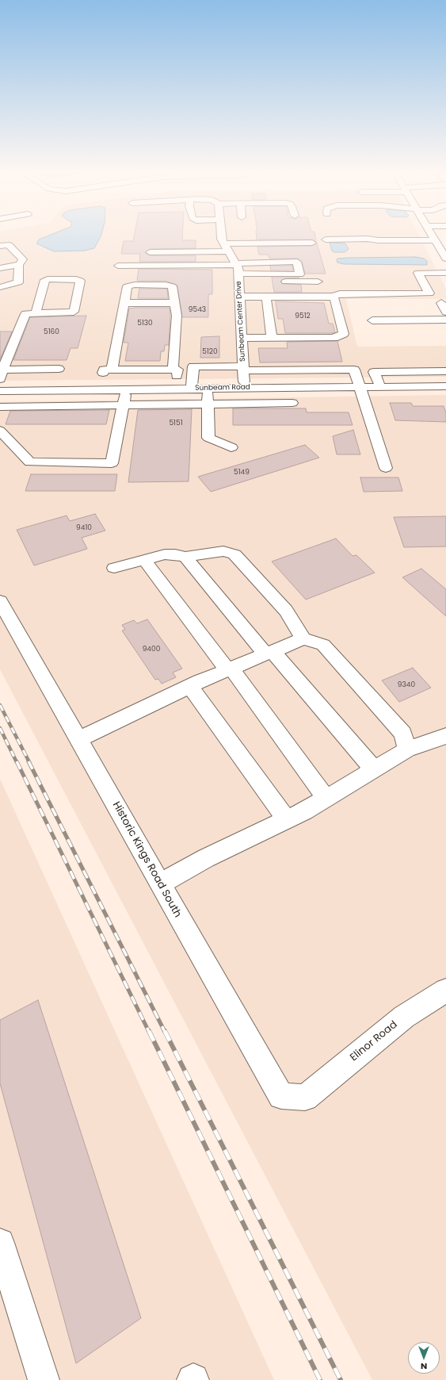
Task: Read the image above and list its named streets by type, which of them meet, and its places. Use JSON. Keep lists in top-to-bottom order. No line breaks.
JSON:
{"streets":{"street":["Sunbeam Center Drive","Sunbeam Road","Historic Kings Road South","Elinor Road"]},"crossings":[["Sunbeam Center Drive","Sunbeam Road"],["Historic Kings Road South","Elinor Road"]],"house_numbers":["9543","9512","5130","5160","5120","5151","5149","9410","9400","9340"],"north":"bottom"}
